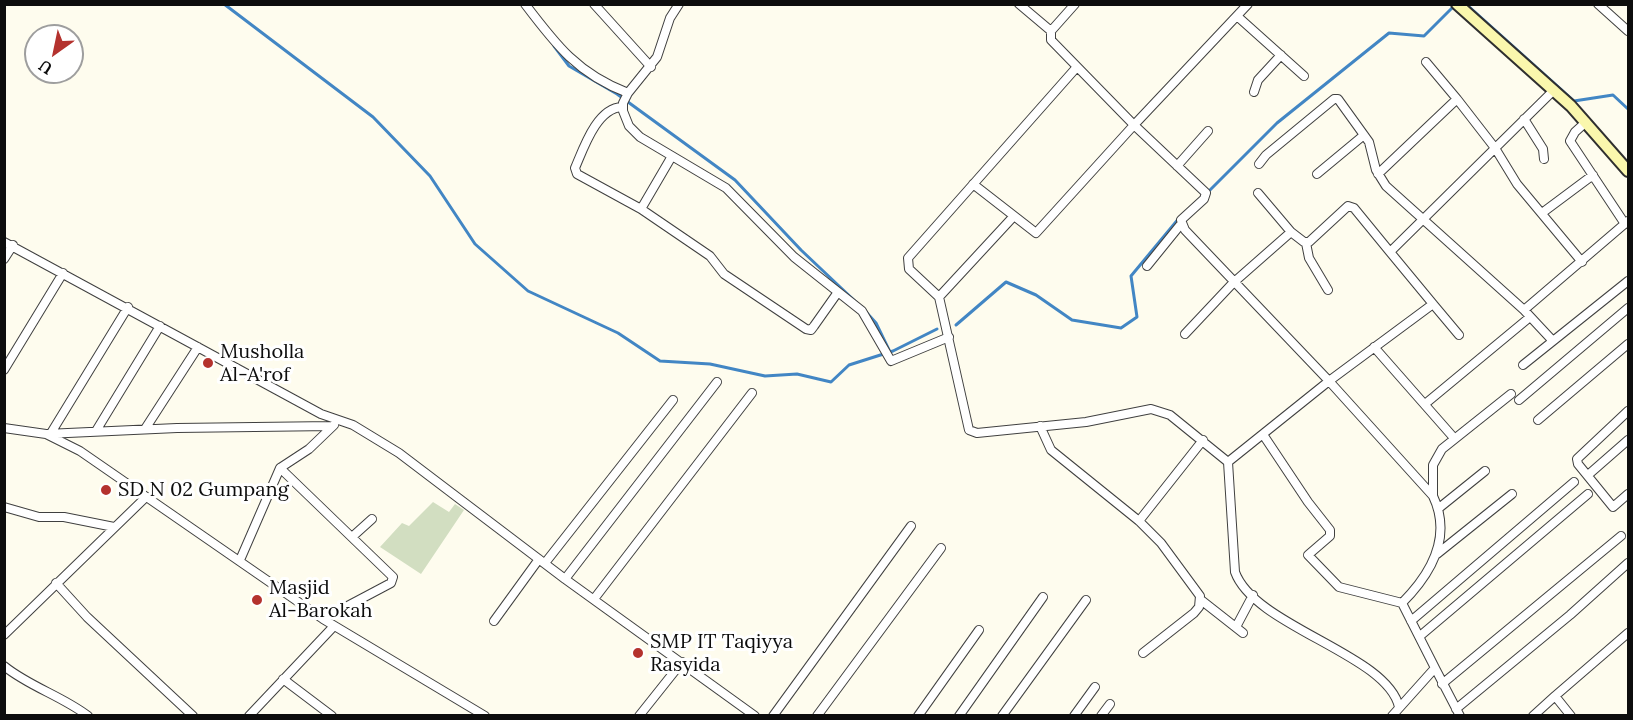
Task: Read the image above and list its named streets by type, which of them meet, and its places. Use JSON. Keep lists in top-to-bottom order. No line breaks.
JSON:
{"places":["Musholla Al-A'rof","SD N 02 Gumpang","Masjid Al-Barokah","SMP IT Taqiyya Rasyida"],"north":"bottom left"}
